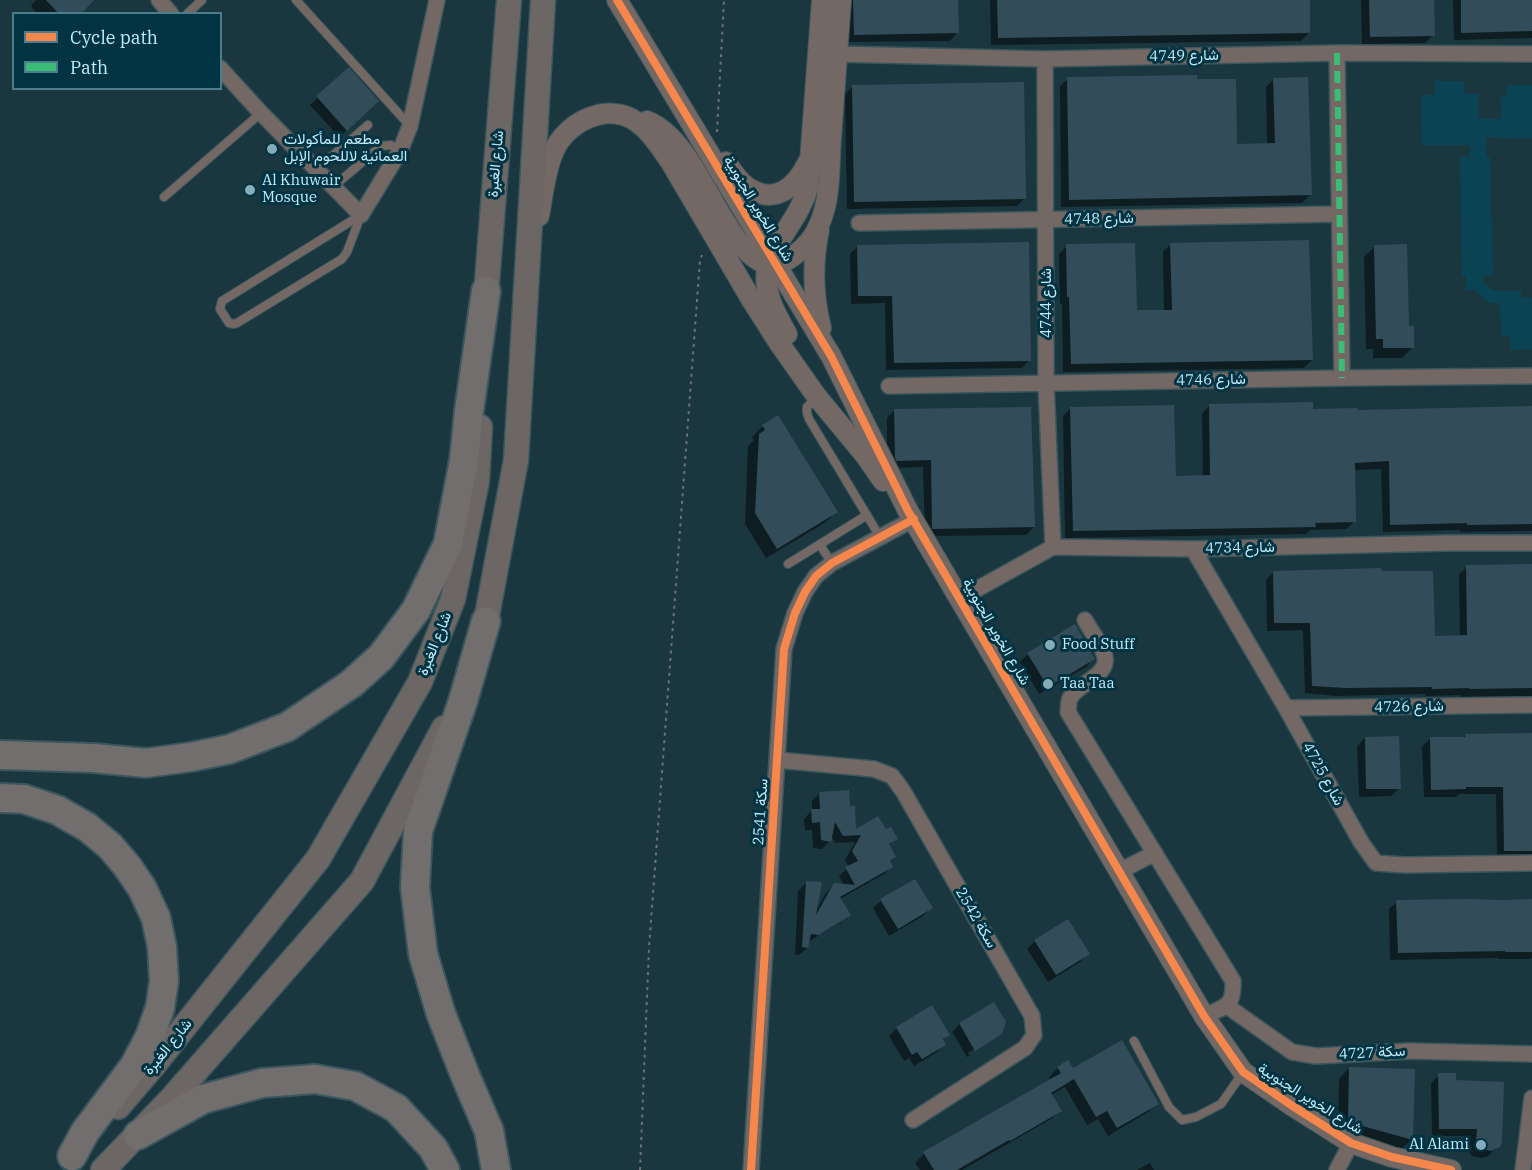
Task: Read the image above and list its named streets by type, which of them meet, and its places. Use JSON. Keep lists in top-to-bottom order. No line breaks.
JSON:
{"streets":{"main road":["شارع الغبرة"],"street":["4749 شارع","شارع الخوير الجنوبية","4748 شارع","4744 شارع","4746 شارع","4734 شارع","4726 شارع","4725 شارع","سكة 2541","سكة 2542","سكة 4727"]},"crossings":[["4749 شارع","شارع الخوير الجنوبية"],["4749 شارع","4744 شارع"],["شارع الخوير الجنوبية","4734 شارع"],["شارع الخوير الجنوبية","سكة 2541"],["4748 شارع","4744 شارع"],["4744 شارع","4746 شارع"],["4744 شارع","4734 شارع"],["4734 شارع","4725 شارع"],["4726 شارع","4725 شارع"],["سكة 2541","سكة 2542"]],"places":["مطعم للمأكولات العمانية لاللحوم الإبل","Al Khuwair Mosque","Food Stuff","Taa Taa","Al Alami"],"legend":["Cycle path","Path"]}
